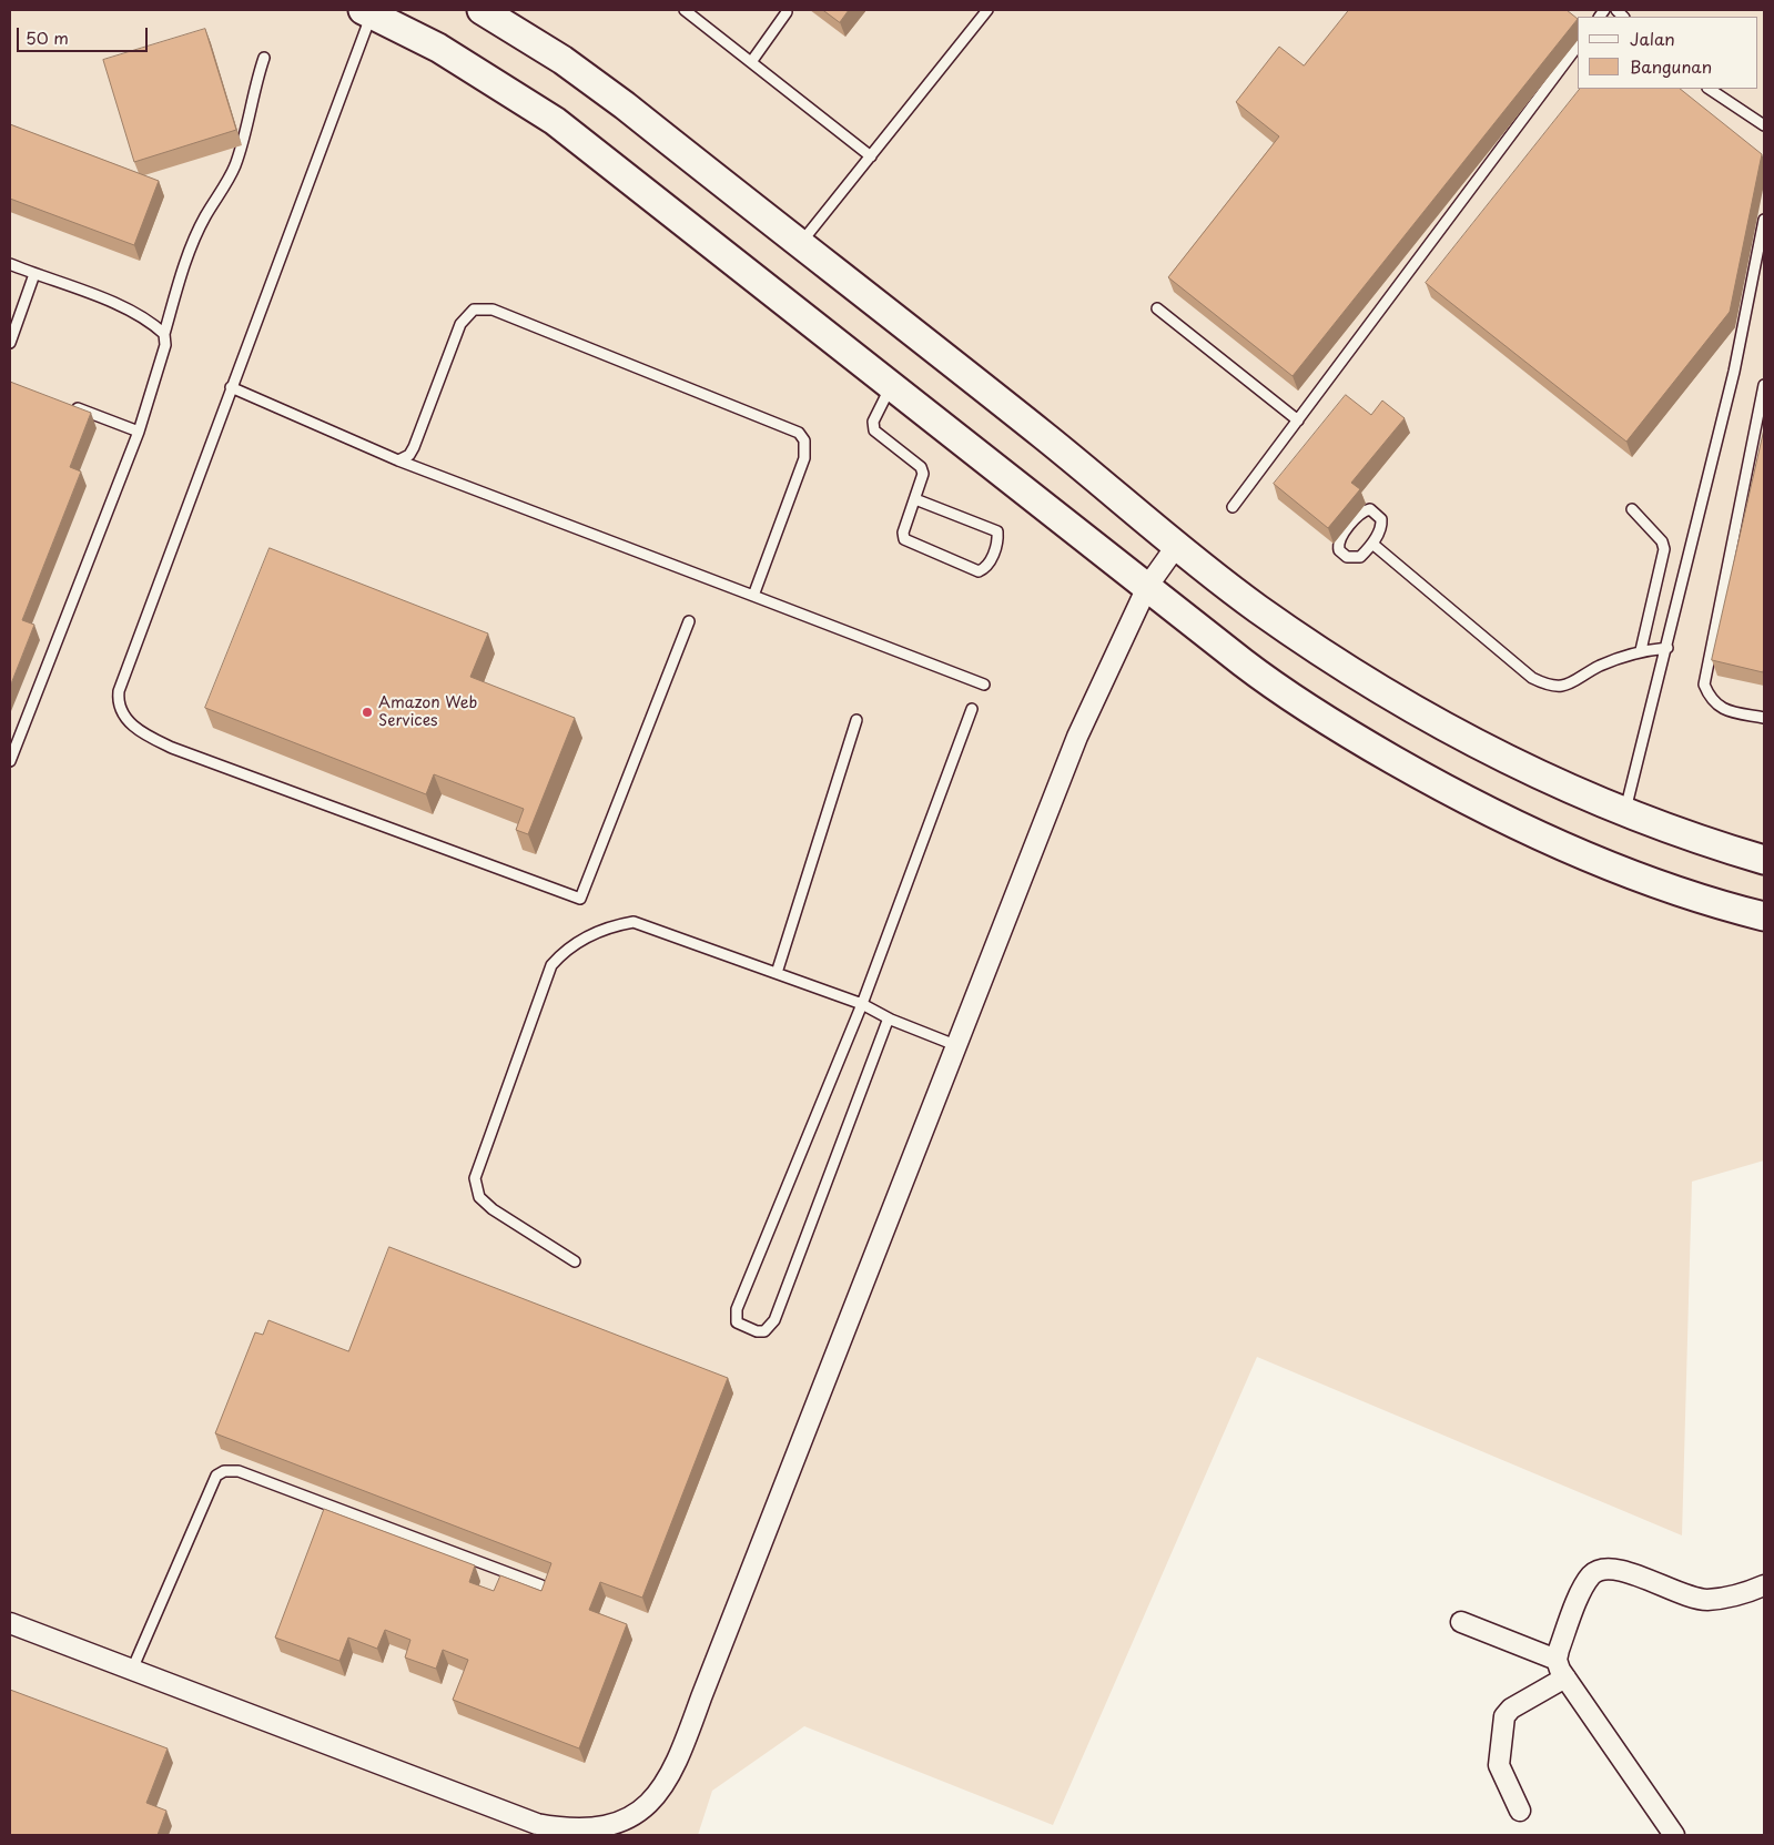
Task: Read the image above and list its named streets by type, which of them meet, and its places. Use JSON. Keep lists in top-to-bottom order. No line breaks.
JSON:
{"places":["Amazon Web Services"],"legend":["Jalan","Bangunan"],"scale_bar":"50 m"}
